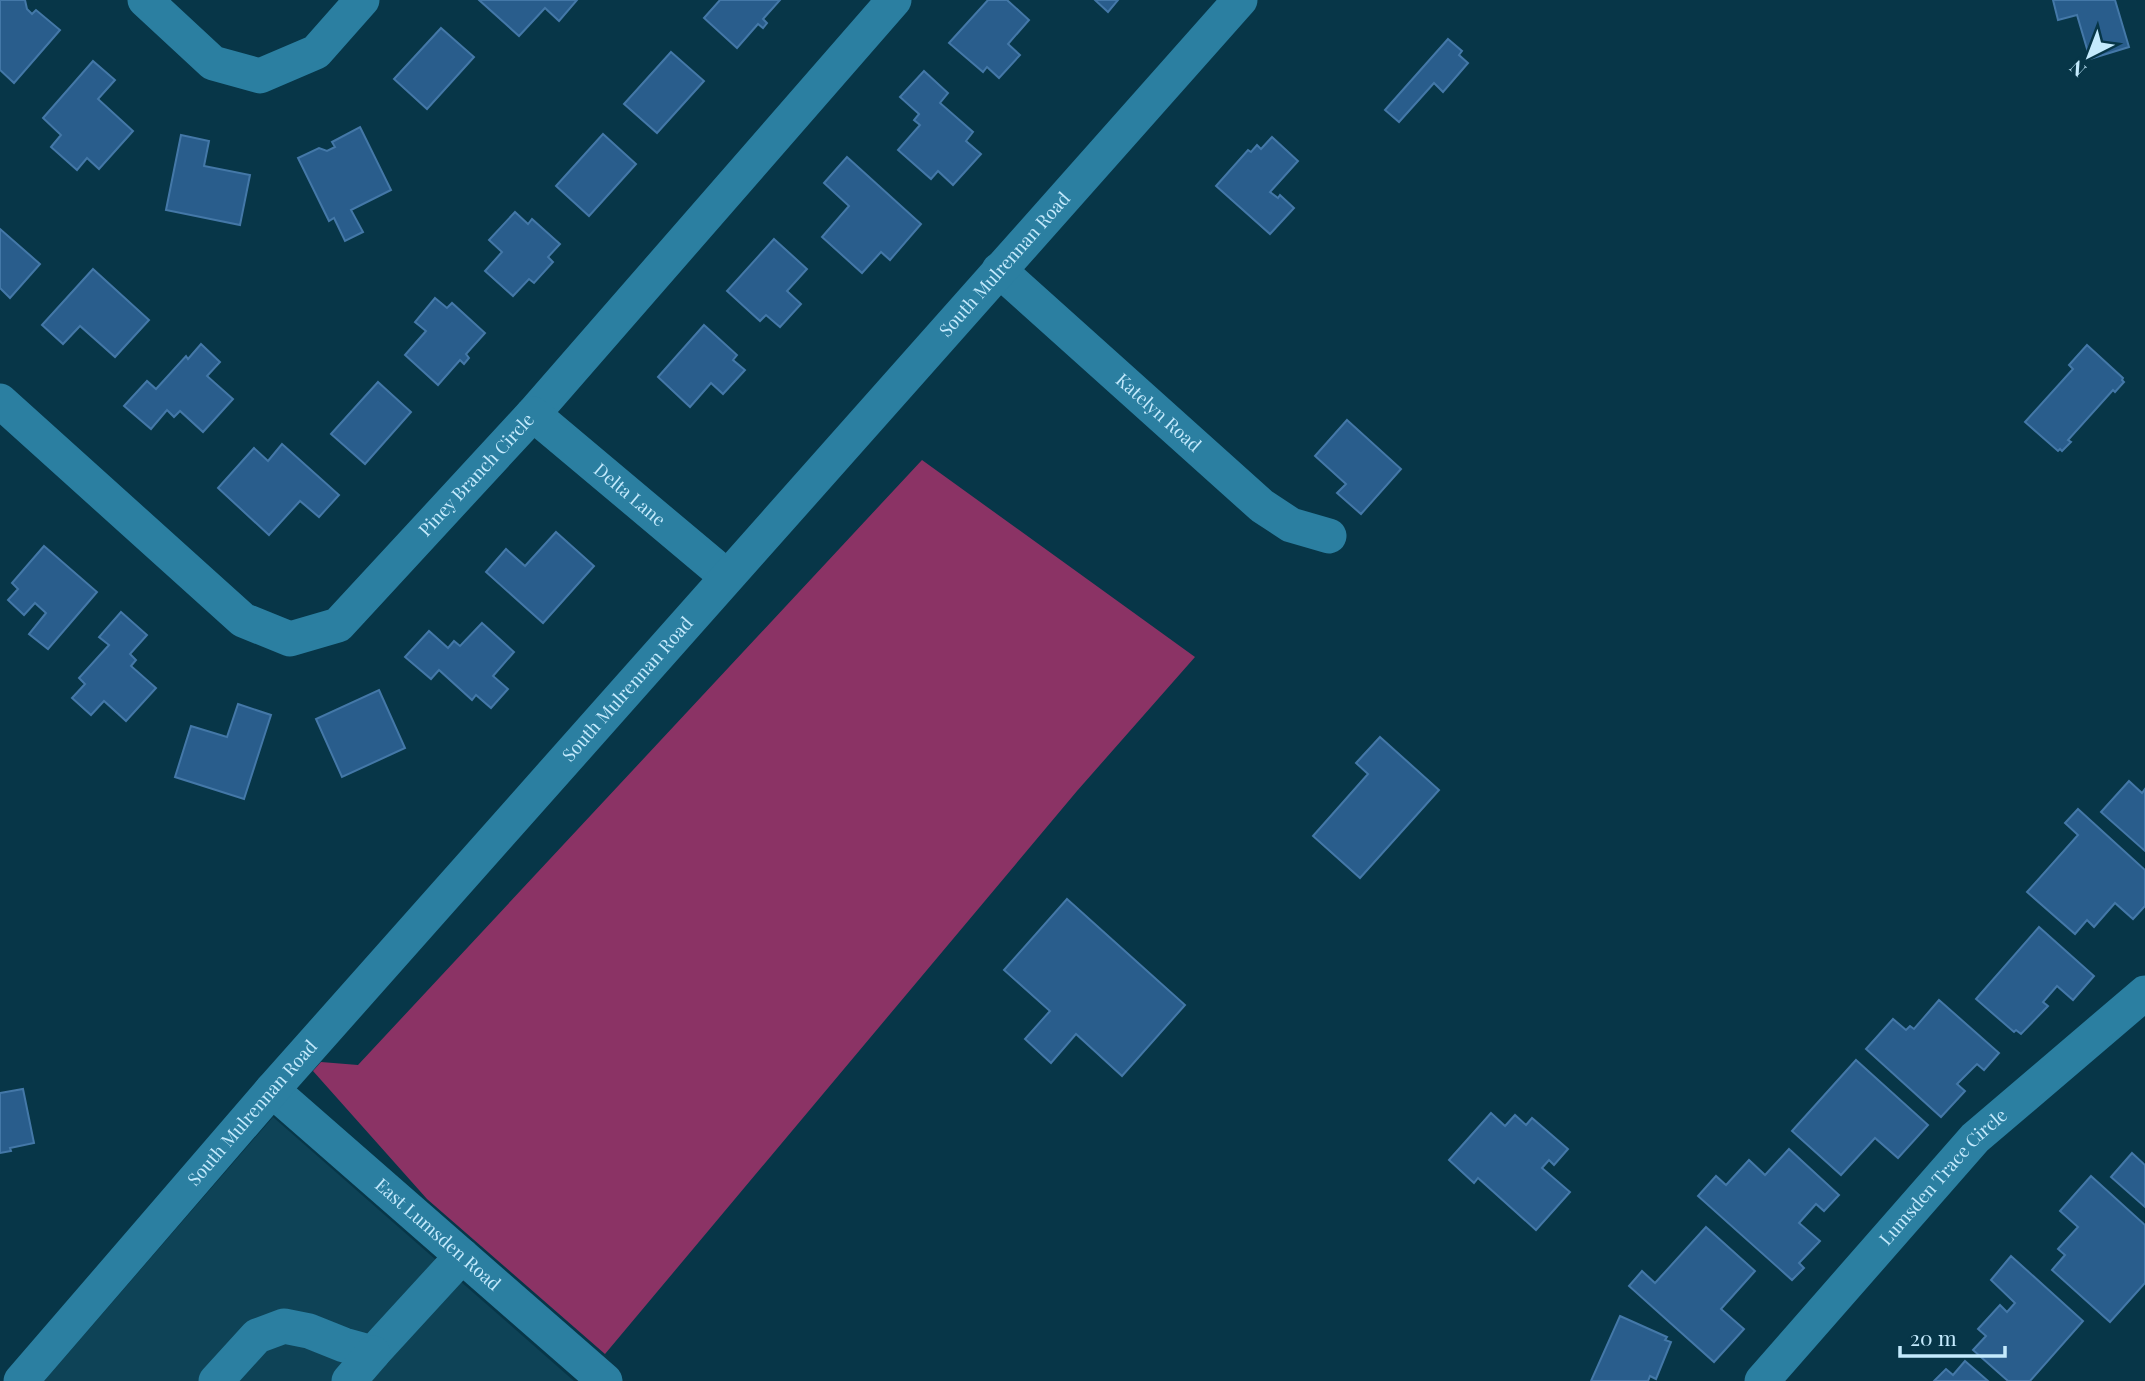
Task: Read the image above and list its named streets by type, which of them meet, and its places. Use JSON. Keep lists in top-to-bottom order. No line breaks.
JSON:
{"streets":{"street":["South Mulrennan Road","Katelyn Road","Piney Branch Circle","Delta Lane","Lumsden Trace Circle","East Lumsden Road"]},"crossings":[["South Mulrennan Road","Katelyn Road"],["South Mulrennan Road","Delta Lane"],["South Mulrennan Road","East Lumsden Road"],["Piney Branch Circle","Delta Lane"]],"scale_bar":"20 m","north":"bottom left"}
